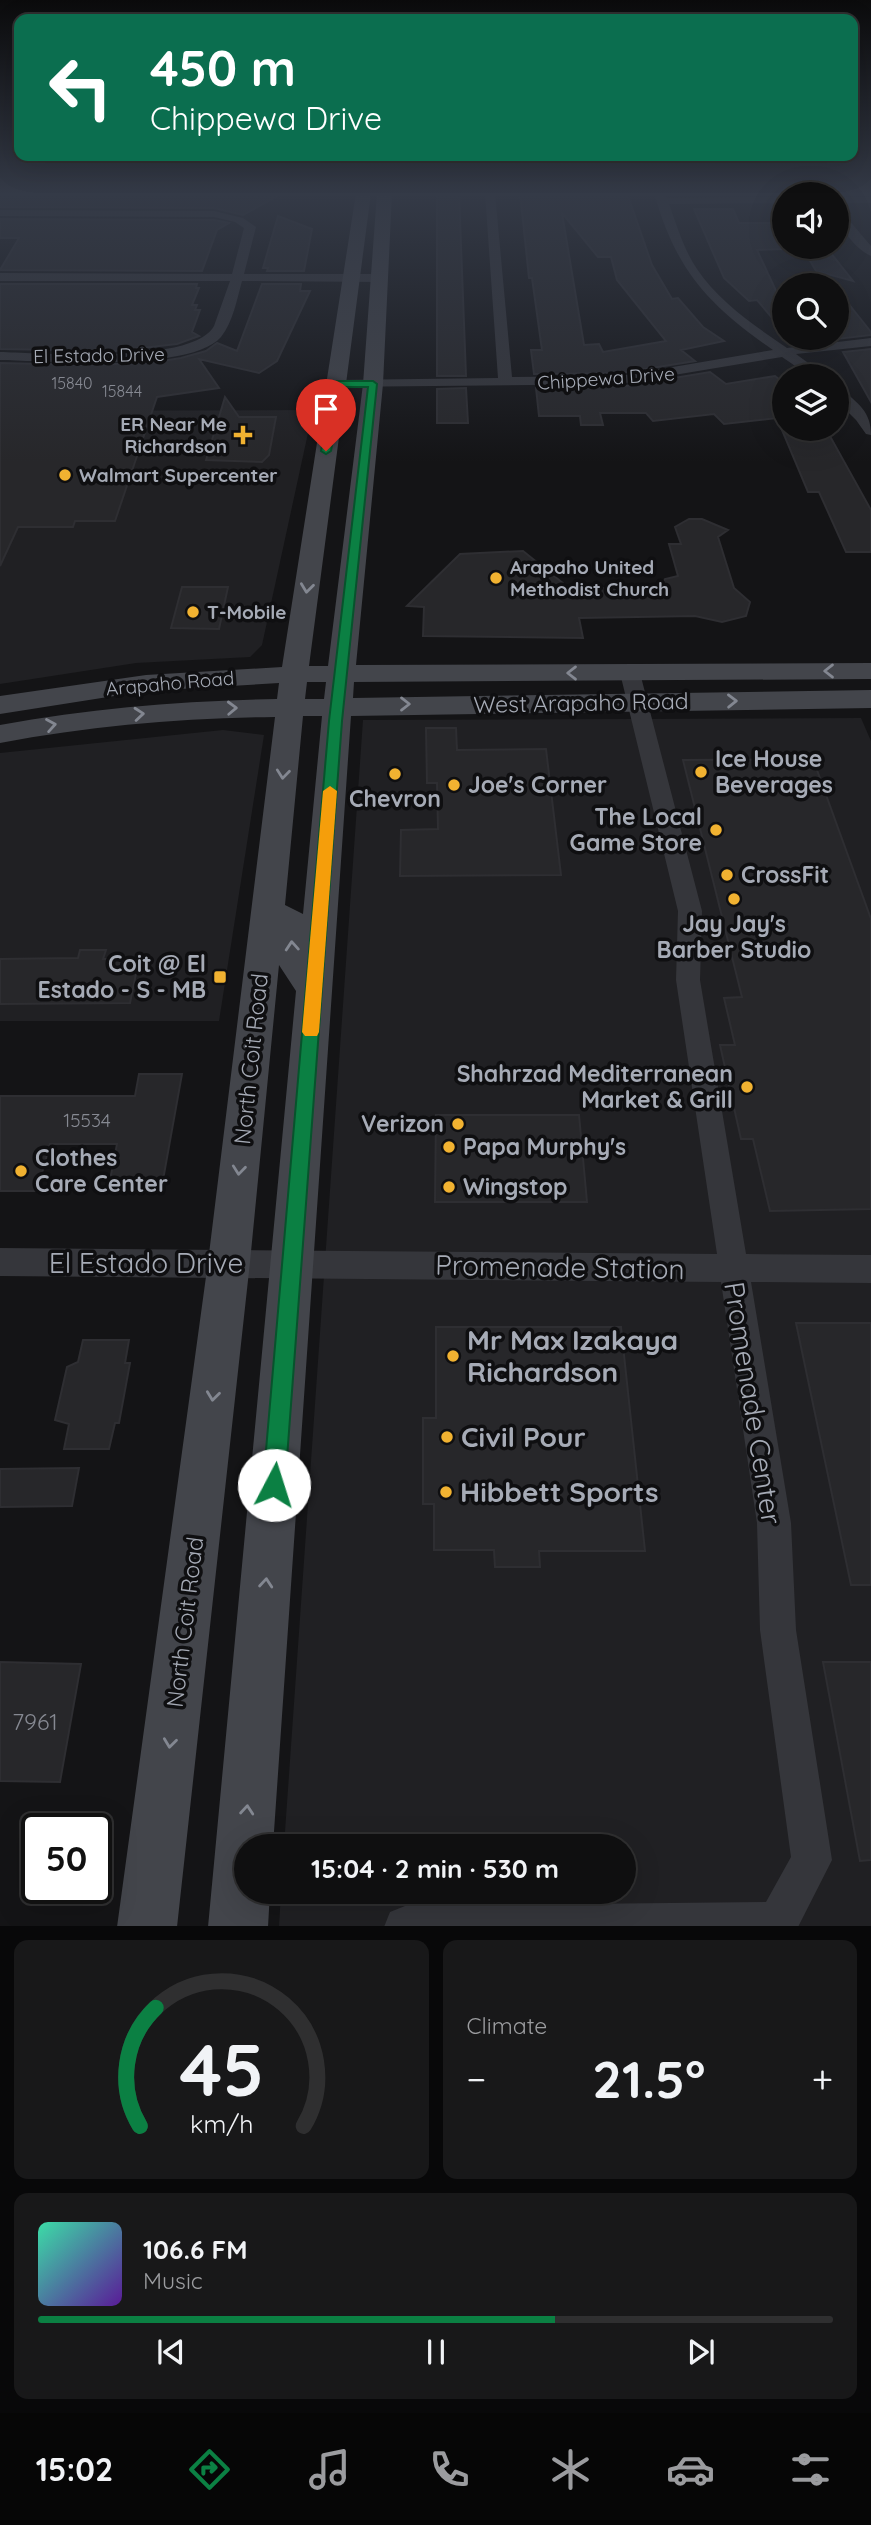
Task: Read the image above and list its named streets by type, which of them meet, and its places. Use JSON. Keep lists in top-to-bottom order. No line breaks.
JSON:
{"streets":{"main road":["Arapaho Road","West Arapaho Road","North Coit Road"],"street":["El Estado Drive","Chippewa Drive","Promenade Station","Promenade Center"]},"crossings":[["El Estado Drive","North Coit Road"],["El Estado Drive","Promenade Station"],["Chippewa Drive","North Coit Road"],["Arapaho Road","West Arapaho Road"],["Arapaho Road","North Coit Road"],["West Arapaho Road","North Coit Road"],["West Arapaho Road","Promenade Center"],["Promenade Station","Promenade Center"]],"places":{"health":["ER Near Me Richardson"],"other":["Walmart Supercenter","Arapaho United Methodist Church","T-Mobile","Ice House Beverages","Chevron","Joe's Corner","The Local Game Store","CrossFit","Jay Jay's Barber Studio","Shahrzad Mediterranean Market & Grill","Verizon","Papa Murphy's","Clothes Care Center","Wingstop","Mr Max Izakaya Richardson","Civil Pour","Hibbett Sports"],"transit":["Coit @ El Estado - S - MB"]},"house_numbers":["15840","15844","15534","7961"],"page":{"turn":["450 m","Chippewa Drive"],"limit":"50","trip":"15:04 · 2 min · 530 m","tile":"Climate","heat":["−","21.5°","+"],"song":["106.6 FM","Music"],"tabs":"15:02","gauge":["45","km/h"]}}
